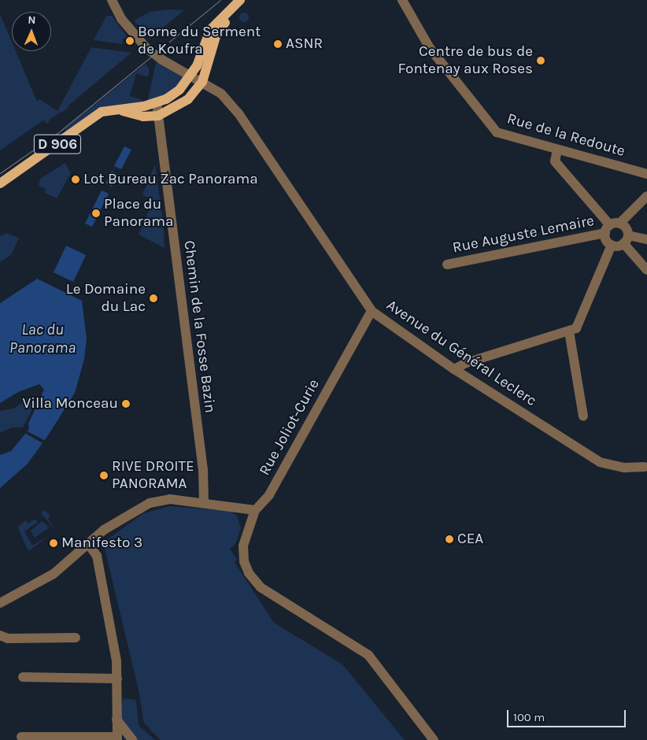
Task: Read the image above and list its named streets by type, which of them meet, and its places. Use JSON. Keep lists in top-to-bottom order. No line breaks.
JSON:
{"streets":{"main road":["D 906"],"street":["Rue de la Redoute","Rue Auguste Lemaire","Chemin de la Fosse Bazin","Avenue du Général Leclerc","Rue Joliot-Curie"]},"crossings":[["D 906","Chemin de la Fosse Bazin"],["D 906","Avenue du Général Leclerc"],["Avenue du Général Leclerc","Rue Joliot-Curie"]],"water":["Lac du Panorama"],"places":["Borne du Serment de Koufra","ASNR","Centre de bus de Fontenay aux Roses","Lot Bureau Zac Panorama","Place du Panorama","Le Domaine du Lac","Villa Monceau","RIVE DROITE PANORAMA","CEA","Manifesto 3"],"scale_bar":"100 m","north":"top"}
